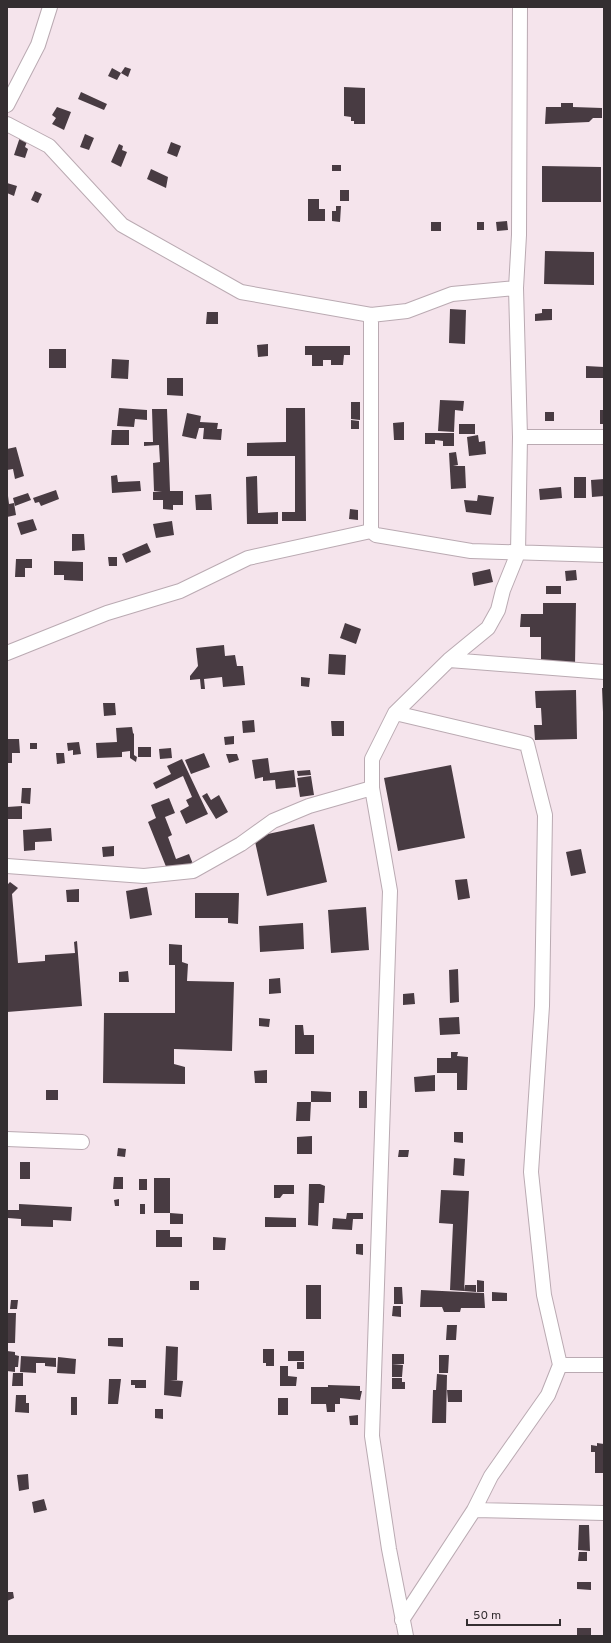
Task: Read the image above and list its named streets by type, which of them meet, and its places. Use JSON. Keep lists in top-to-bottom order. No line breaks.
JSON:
{"scale_bar":"50 m"}
